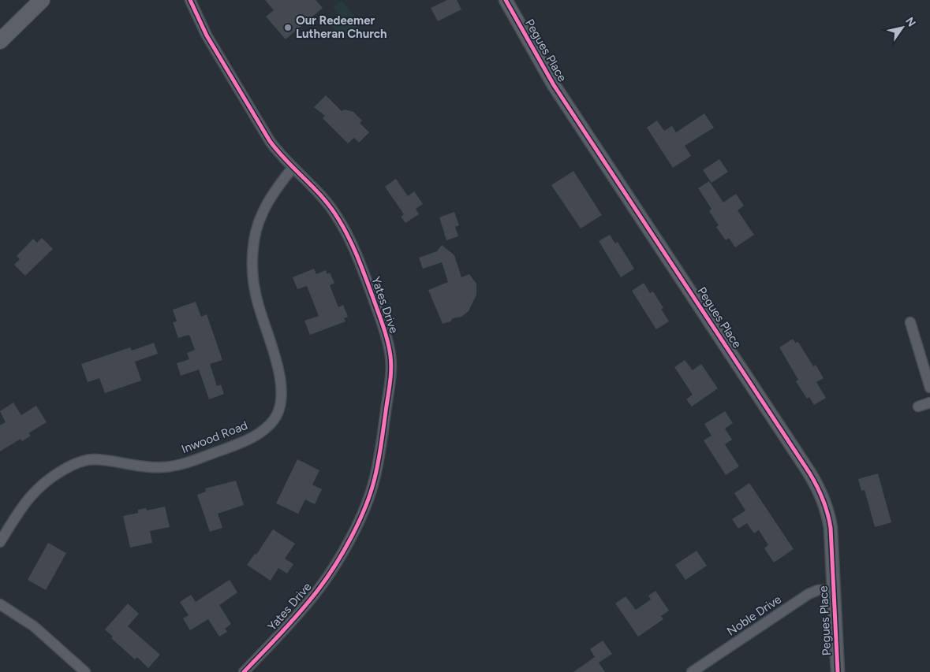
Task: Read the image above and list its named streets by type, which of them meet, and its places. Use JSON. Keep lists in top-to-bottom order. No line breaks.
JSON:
{"streets":{"street":["Pegues Place","Yates Drive","Inwood Road","Noble Drive"]},"crossings":[["Pegues Place","Noble Drive"],["Yates Drive","Inwood Road"]],"places":["Our Redeemer Lutheran Church"],"north":"top right"}
